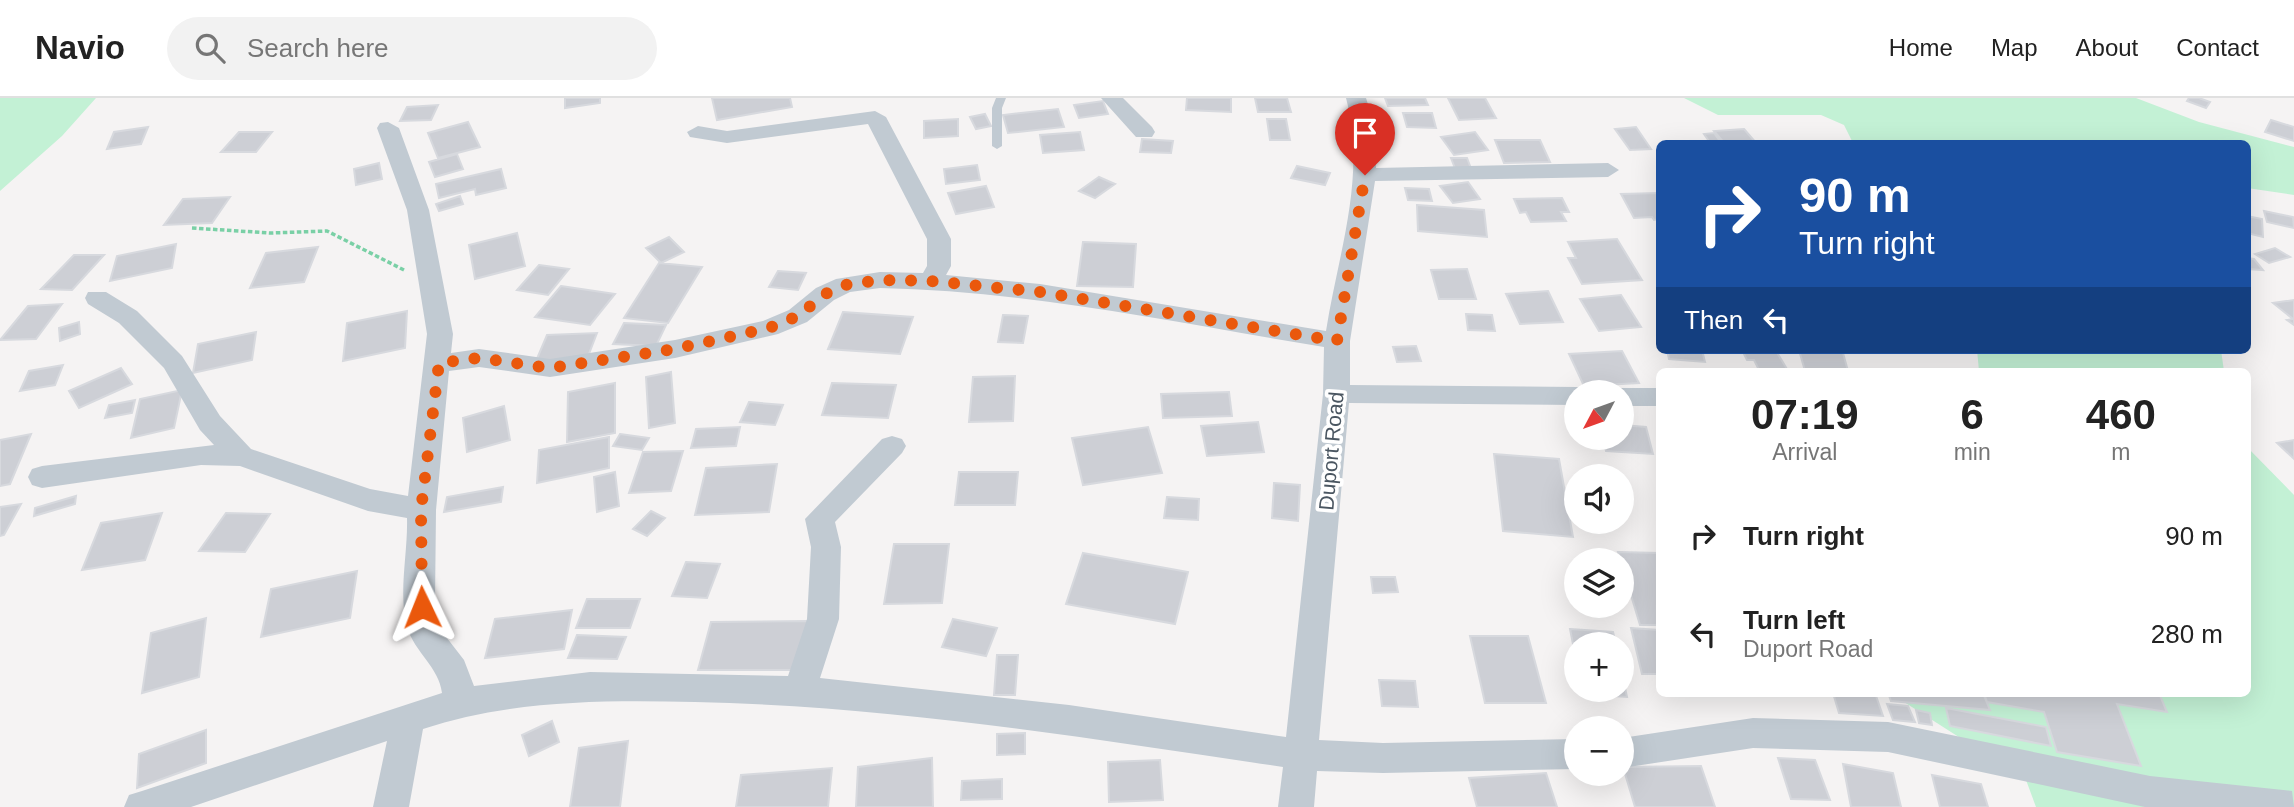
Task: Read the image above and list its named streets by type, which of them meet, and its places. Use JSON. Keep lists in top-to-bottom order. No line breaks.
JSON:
{"streets":{"street":["Duport Road"]},"north":"bottom left","page":{"header":"Navio","search":"Search here","nav":["Home","Map","About","Contact"],"turn":["90 m","Turn right"],"then":"Then","eta":["07:19","Arrival","6","min","460","m"],"map_buttons":["+","−"],"list":[{"name":"Turn right","value":"90 m"},{"name":"Turn left","note":"Duport Road","value":"280 m"}]}}
